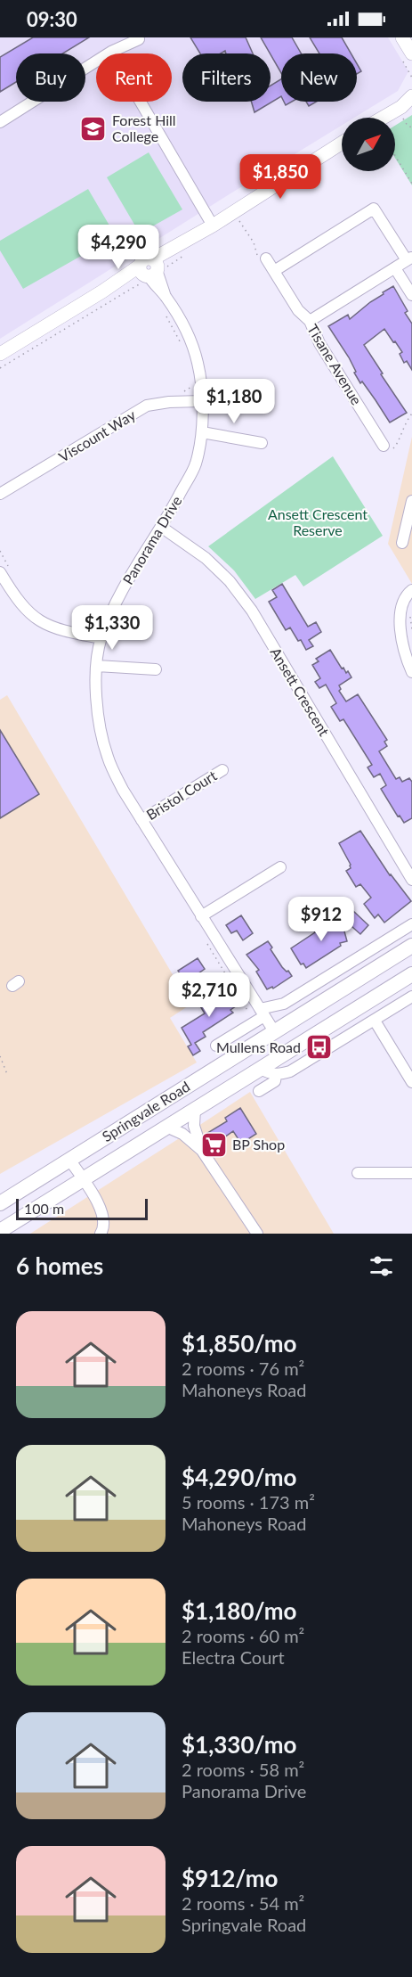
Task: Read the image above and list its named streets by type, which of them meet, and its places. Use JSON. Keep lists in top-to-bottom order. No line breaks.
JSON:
{"streets":{"highway":["Springvale Road"],"street":["Tisane Avenue","Viscount Way","Panorama Drive","Ansett Crescent","Bristol Court"]},"crossings":[["Viscount Way","Panorama Drive"],["Panorama Drive","Ansett Crescent"],["Panorama Drive","Bristol Court"],["Panorama Drive","Springvale Road"]],"parks":["Ansett Crescent Reserve"],"places":{"school or university":["Forest Hill College"],"bus stop":["Mullens Road"],"supermarket":["BP Shop"]},"scale_bar":"100 m","north":"top right","page":{"status":"09:30","chip":["Buy","Rent","Filters","New"],"price":["$1,850","$4,290","$1,180","$1,330","$912","$2,710"],"scale":"100 m","heading":"6 homes","list":[{"name":"$1,850/mo","note":"2 rooms · 76 m² · Mahoneys Road"},{"name":"$4,290/mo","note":"5 rooms · 173 m² · Mahoneys Road"},{"name":"$1,180/mo","note":"2 rooms · 60 m² · Electra Court"},{"name":"$1,330/mo","note":"2 rooms · 58 m² · Panorama Drive"},{"name":"$912/mo","note":"2 rooms · 54 m² · Springvale Road"}]}}
